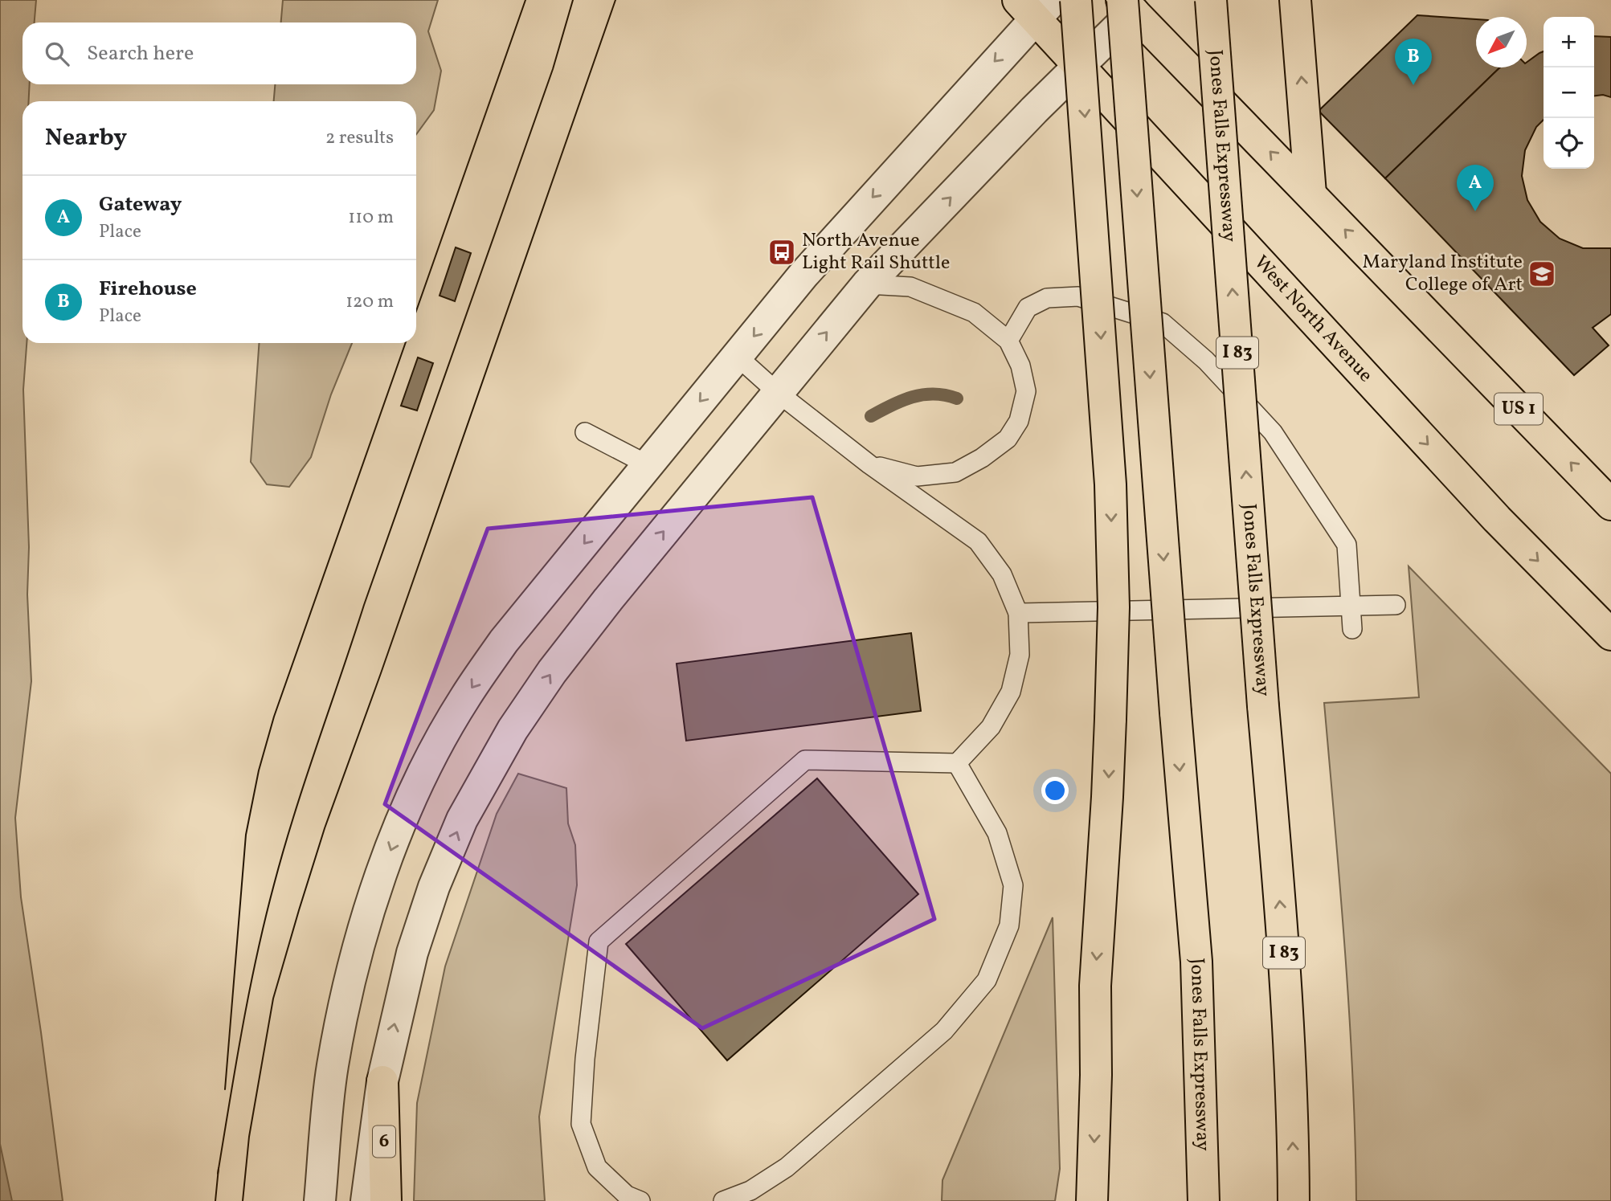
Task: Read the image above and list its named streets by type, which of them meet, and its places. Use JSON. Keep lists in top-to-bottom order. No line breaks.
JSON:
{"streets":{"main road":["Jones Falls Expressway","West North Avenue","I 83","US 1","6"]},"crossings":[["Jones Falls Expressway","US 1"]],"places":{"bus stop":["North Avenue Light Rail Shuttle"],"school or university":["Maryland Institute College of Art"]},"north":"bottom left","page":{"map_buttons":["+","−"],"search":"Search here","pins":["B","A"],"heading":["Nearby","2 results"],"list":[{"mark":"A","name":"Gateway","note":"Place","value":"110 m"},{"mark":"B","name":"Firehouse","note":"Place","value":"120 m"}]}}
